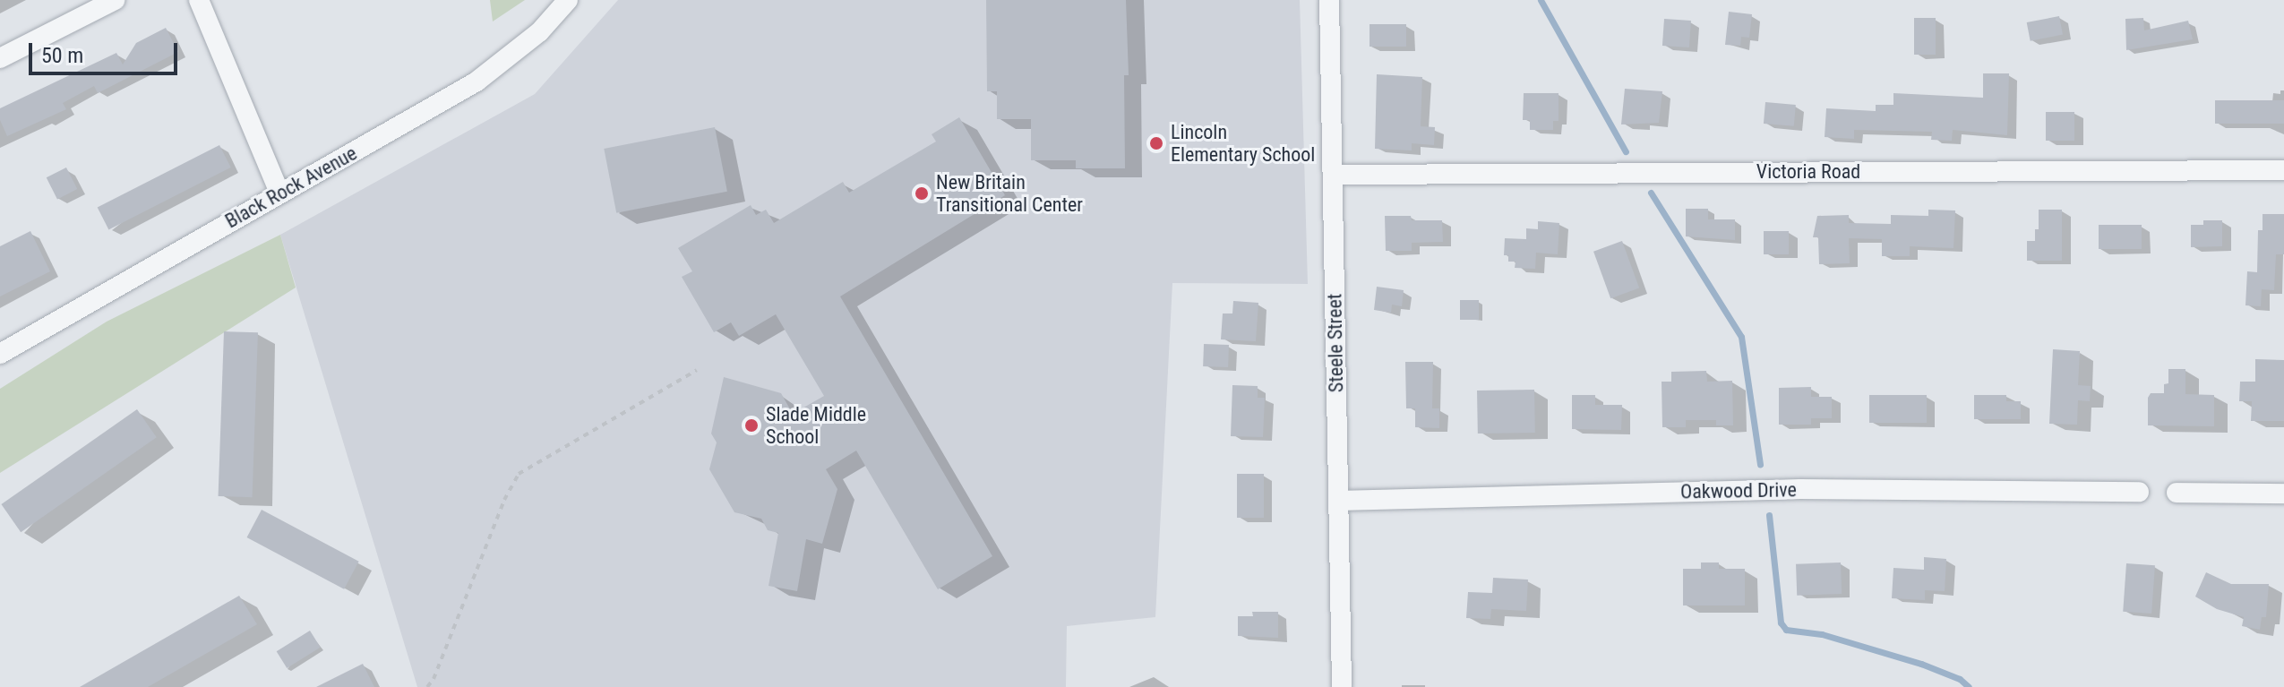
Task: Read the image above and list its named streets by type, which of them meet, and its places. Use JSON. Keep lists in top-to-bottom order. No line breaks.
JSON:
{"streets":{"street":["Victoria Road","Black Rock Avenue","Steele Street","Oakwood Drive"]},"crossings":[["Victoria Road","Steele Street"],["Steele Street","Oakwood Drive"]],"places":["Lincoln Elementary School","New Britain Transitional Center","Slade Middle School"],"scale_bar":"50 m"}
